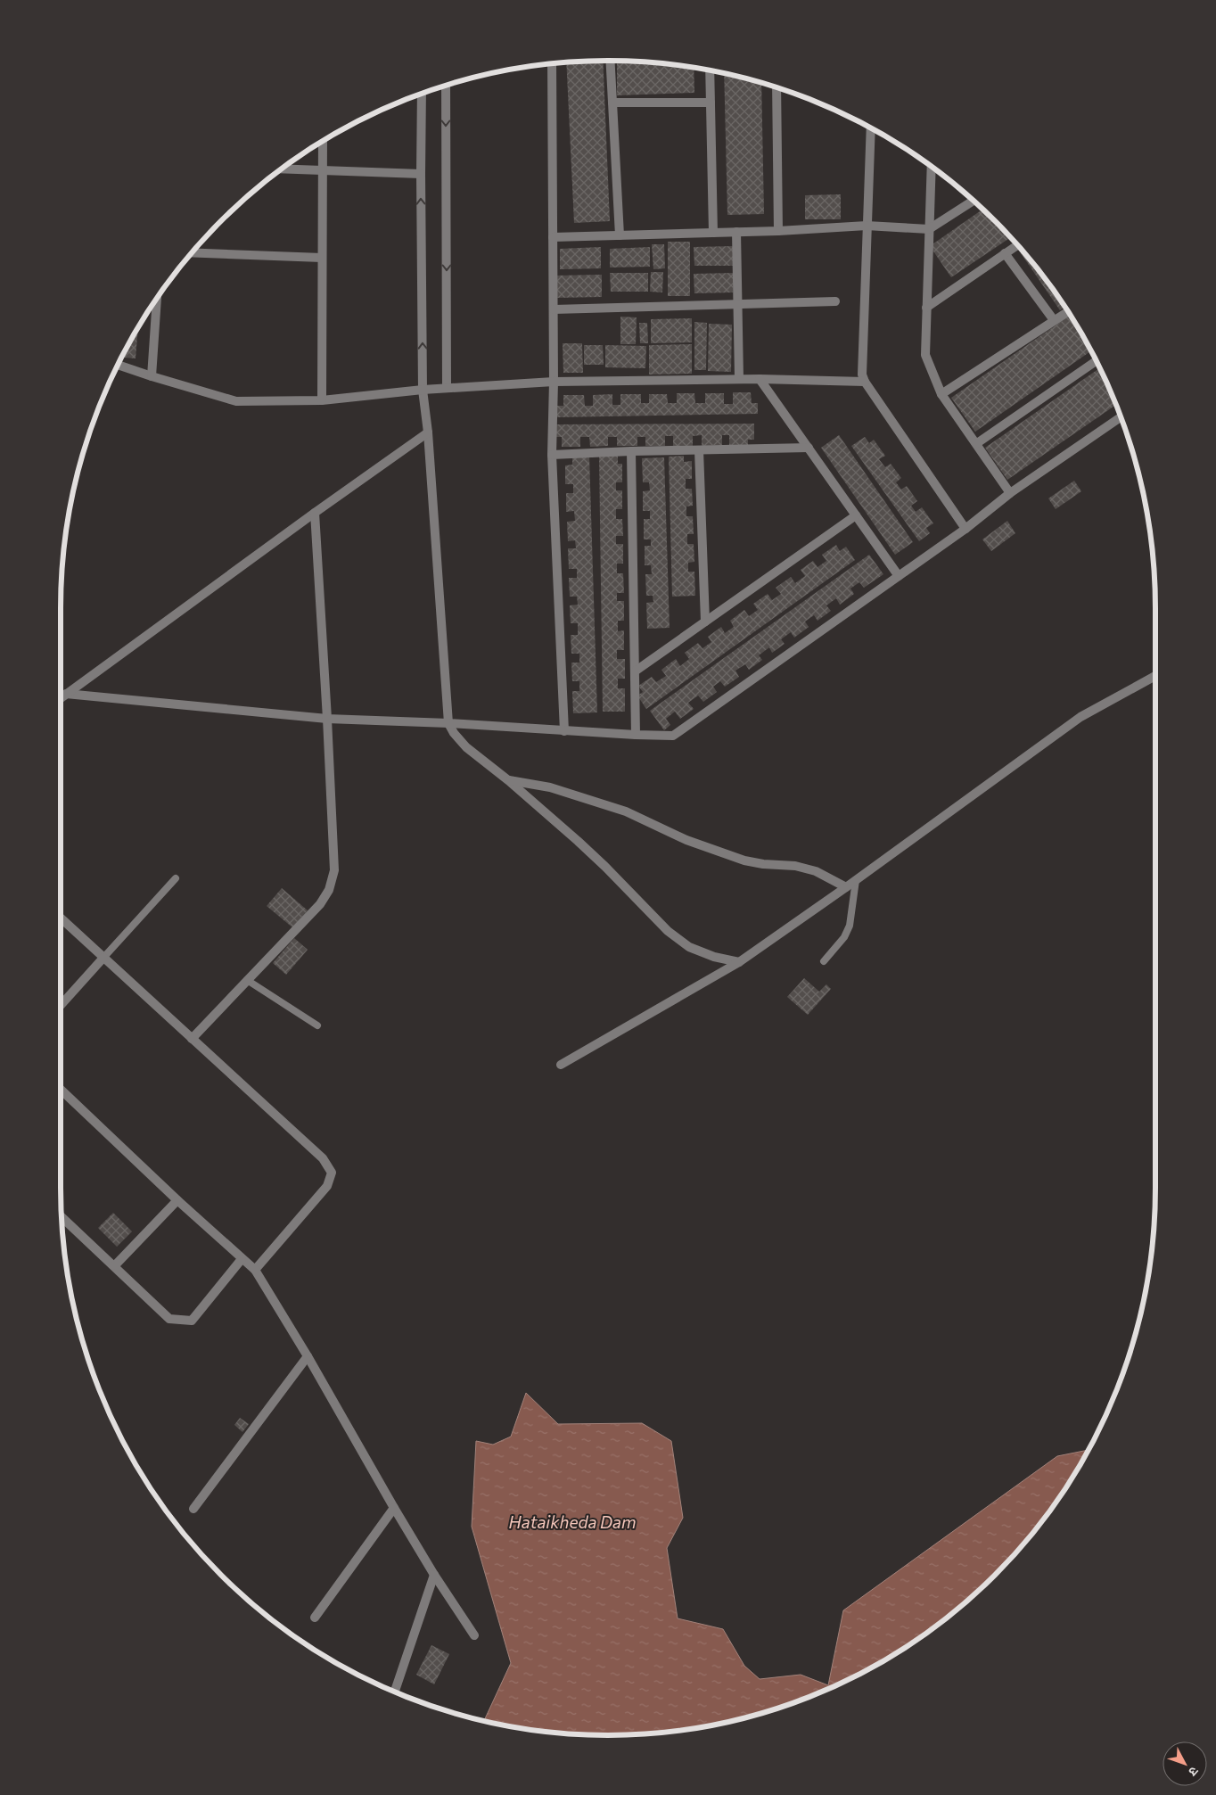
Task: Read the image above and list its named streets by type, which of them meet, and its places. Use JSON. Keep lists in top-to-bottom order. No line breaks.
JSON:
{"water":["Hataikheda Dam"],"north":"bottom right"}
